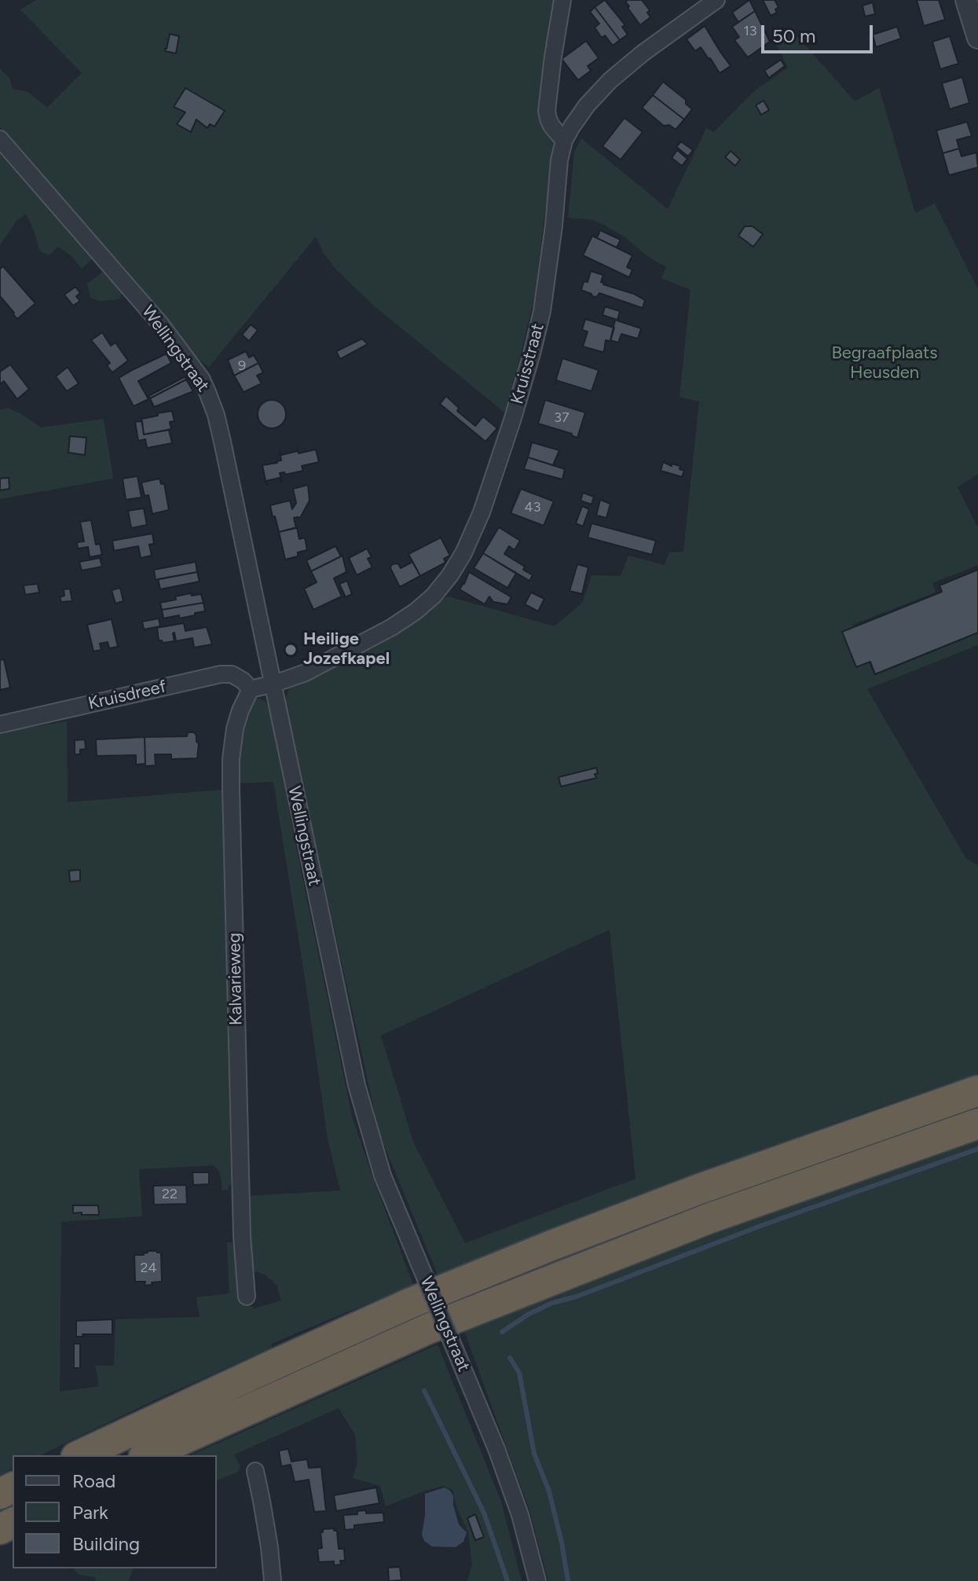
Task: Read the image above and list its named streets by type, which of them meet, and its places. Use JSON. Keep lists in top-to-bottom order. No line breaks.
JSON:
{"streets":{"street":["Wellingstraat","Kruisstraat","Kruisdreef","Kalvarieweg"]},"crossings":[["Wellingstraat","Kruisstraat"],["Kruisdreef","Kalvarieweg"]],"parks":["Begraafplaats Heusden"],"places":["Heilige Jozefkapel"],"house_numbers":["13","9","37","43","22","24"],"legend":["Road","Park","Building"],"scale_bar":"50 m"}
